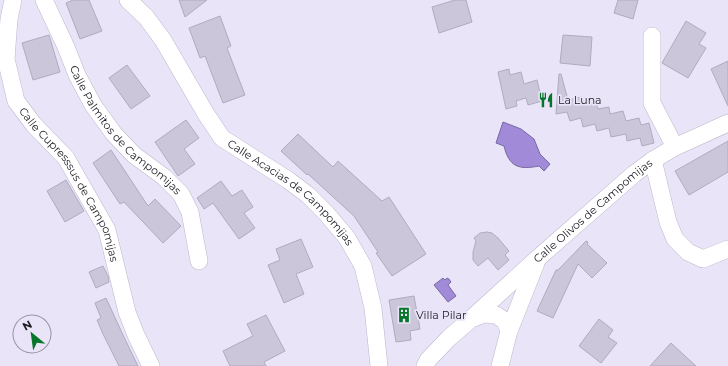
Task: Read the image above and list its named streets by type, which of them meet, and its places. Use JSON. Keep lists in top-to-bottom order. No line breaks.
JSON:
{"streets":{"street":["Calle Palmitos de Campomijas","Calle Cupresssus de Campomijas","Calle Acacias de Campomijas","Calle Olivos de Campomijas"]},"places":{"restaurant":["La Luna"],"building":["Villa Pilar"]},"north":"top left"}
